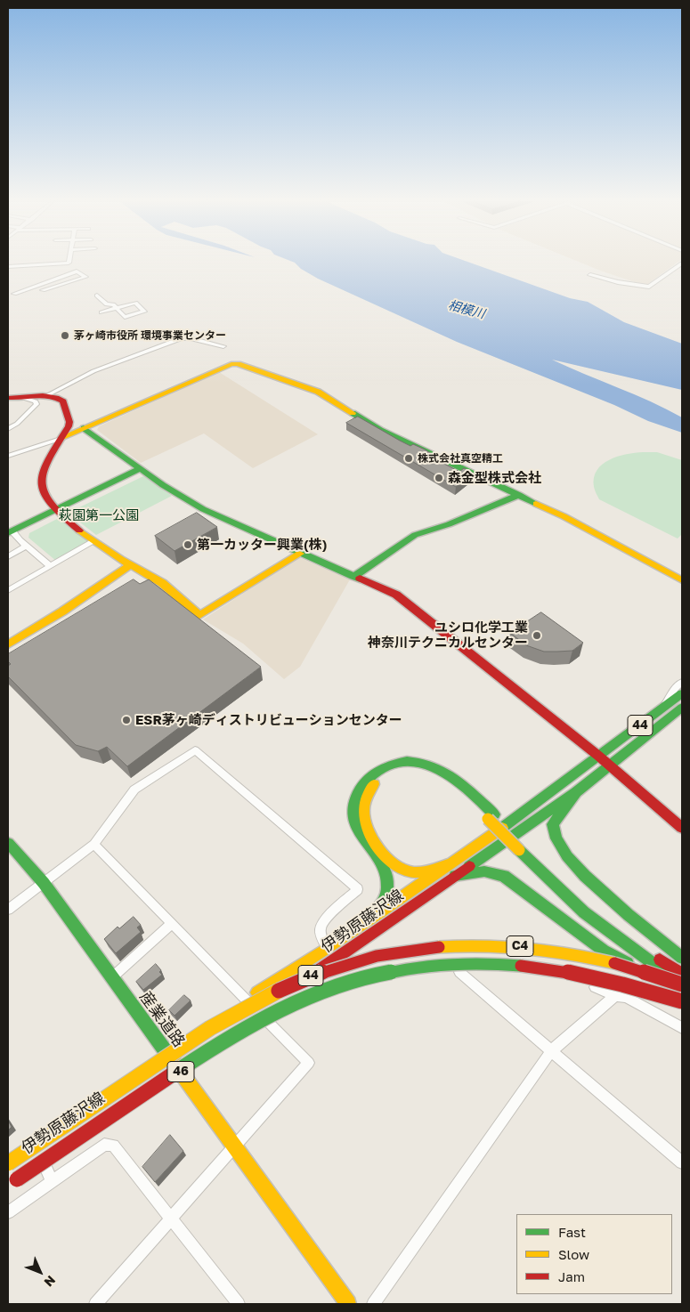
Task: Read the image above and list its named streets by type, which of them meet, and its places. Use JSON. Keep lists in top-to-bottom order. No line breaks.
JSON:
{"streets":{"main road":["44","伊勢原藤沢線","C4","産業道路","46"]},"crossings":[["伊勢原藤沢線","産業道路"]],"water":["相模川"],"parks":["萩園第一公園"],"places":["茅ヶ崎市役所 環境事業センター","株式会社真空精工","森金型株式会社","第一カッター興業(株)","ユシロ化学工業 神奈川テクニカルセンター","ESR茅ヶ崎ディストリビューションセンター"],"legend":["Fast","Slow","Jam"],"north":"bottom right"}
